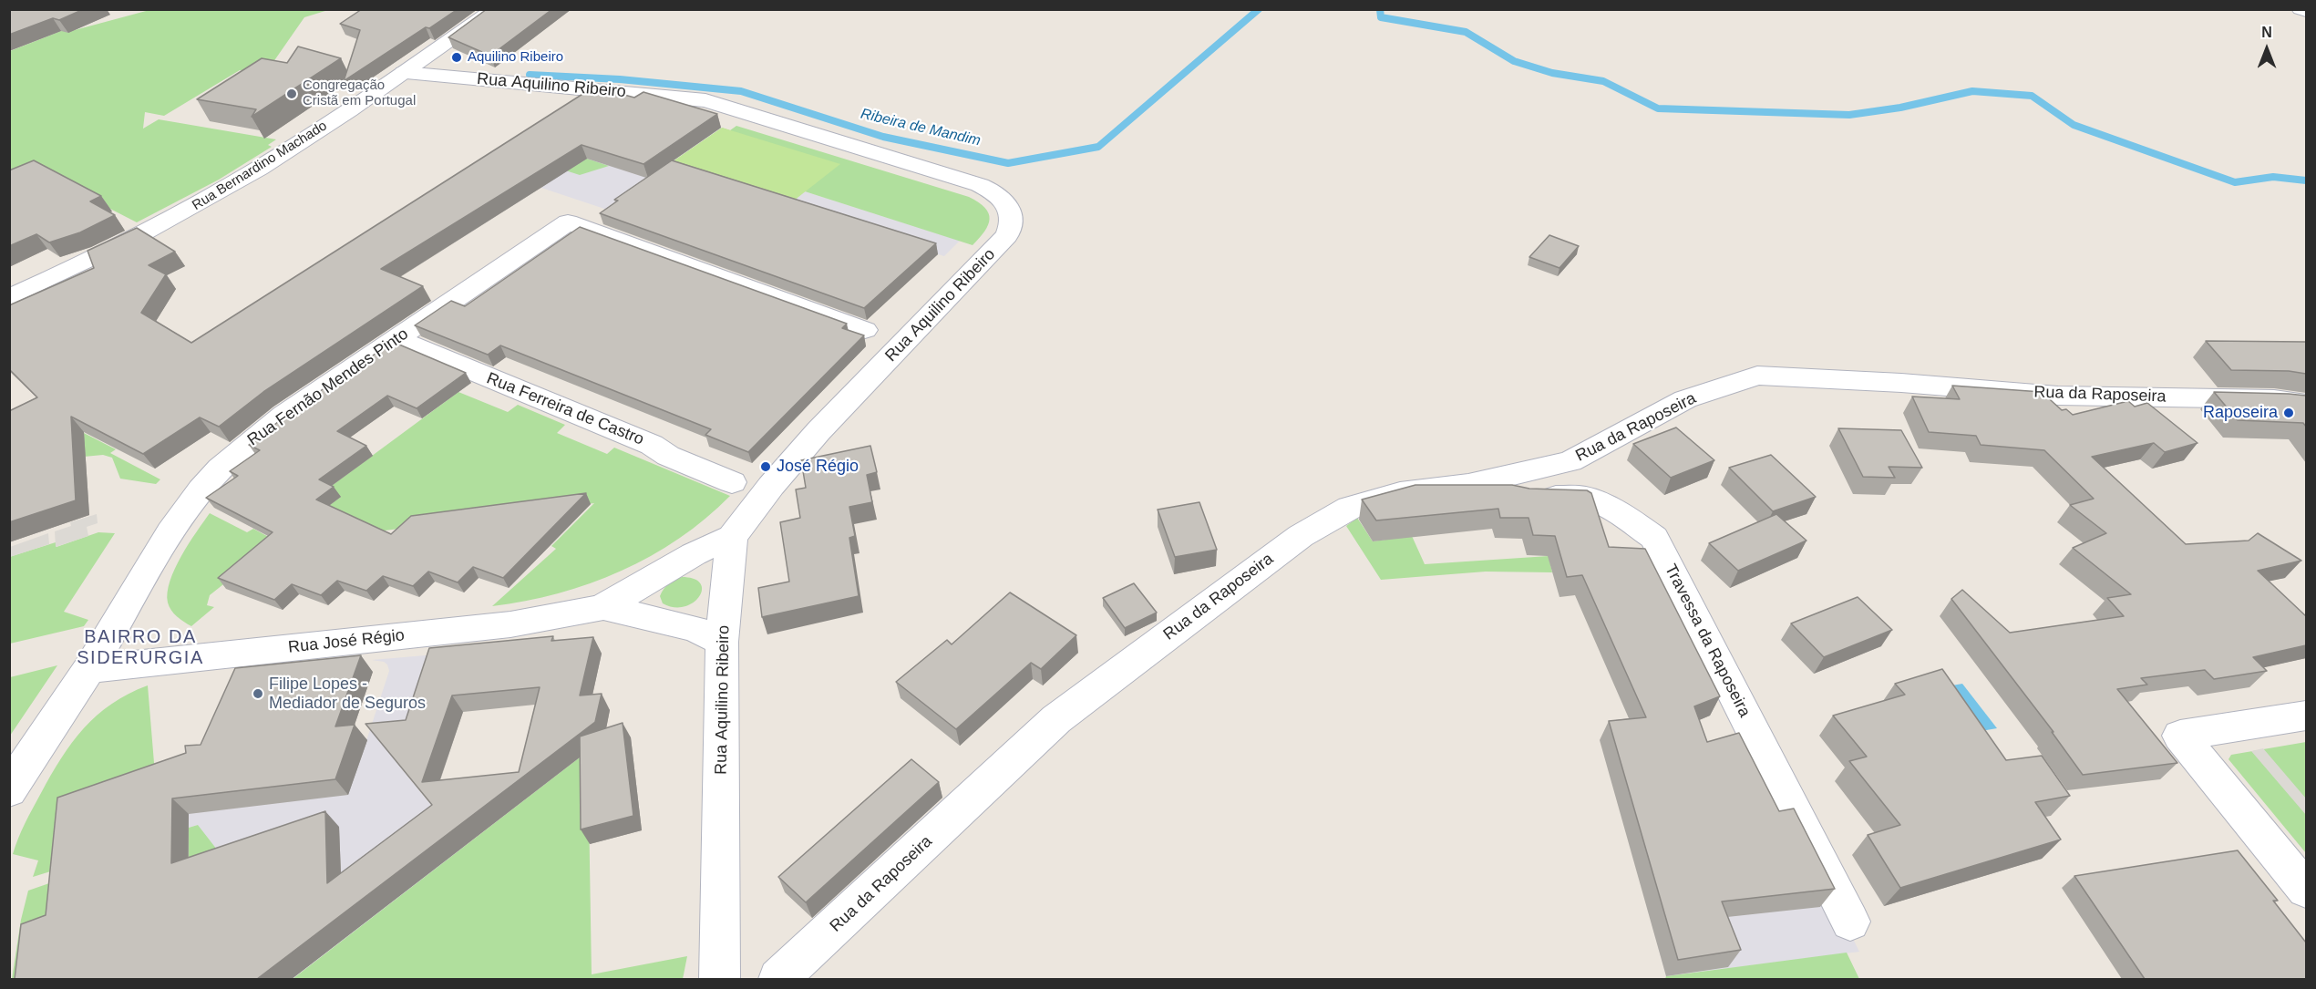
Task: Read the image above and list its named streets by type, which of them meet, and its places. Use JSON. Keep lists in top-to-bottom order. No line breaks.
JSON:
{"streets":{"street":["Rua Aquilino Ribeiro","Rua Bernardino Machado","Rua Fernão Mendes Pinto","Rua da Raposeira","Rua Ferreira de Castro","Travessa da Raposeira","Rua José Régio"]},"crossings":[["Rua Aquilino Ribeiro","Rua Bernardino Machado"],["Rua Aquilino Ribeiro","Rua José Régio"],["Rua Fernão Mendes Pinto","Rua Ferreira de Castro"],["Rua Fernão Mendes Pinto","Rua José Régio"],["Rua da Raposeira","Travessa da Raposeira"]],"districts":["BAIRRO DA SIDERURGIA"],"water":["Ribeira de Mandim"],"places":["Aquilino Ribeiro","Congregação Cristã em Portugal","Raposeira","José Régio","Filipe Lopes - Mediador de Seguros"],"north":"top"}
